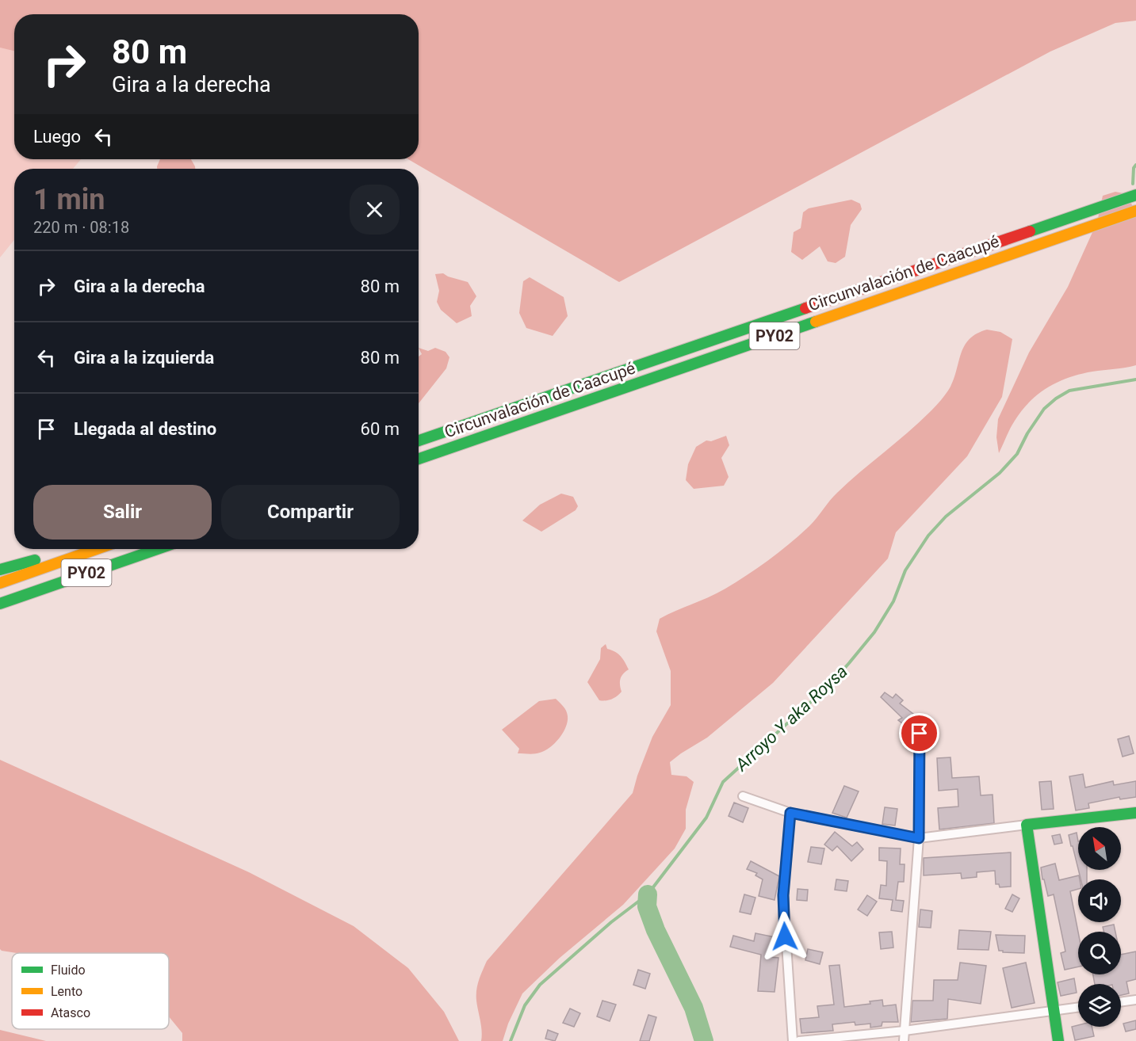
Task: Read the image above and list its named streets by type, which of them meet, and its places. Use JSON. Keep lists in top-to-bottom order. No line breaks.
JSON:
{"streets":{"main road":["Circunvalación de Caacupé","PY02"]},"water":["Arroyo Y aka Roysa"],"legend":["Fluido","Lento","Atasco"],"north":"top left","page":{"turn":["80 m","Gira a la derecha"],"then":"Luego","heading":["1 min","220 m · 08:18"],"list":[{"name":"Gira a la derecha","value":"80 m"},{"name":"Gira a la izquierda","value":"80 m"},{"name":"Llegada al destino","value":"60 m"}],"buttons":["Salir","Compartir"]}}
